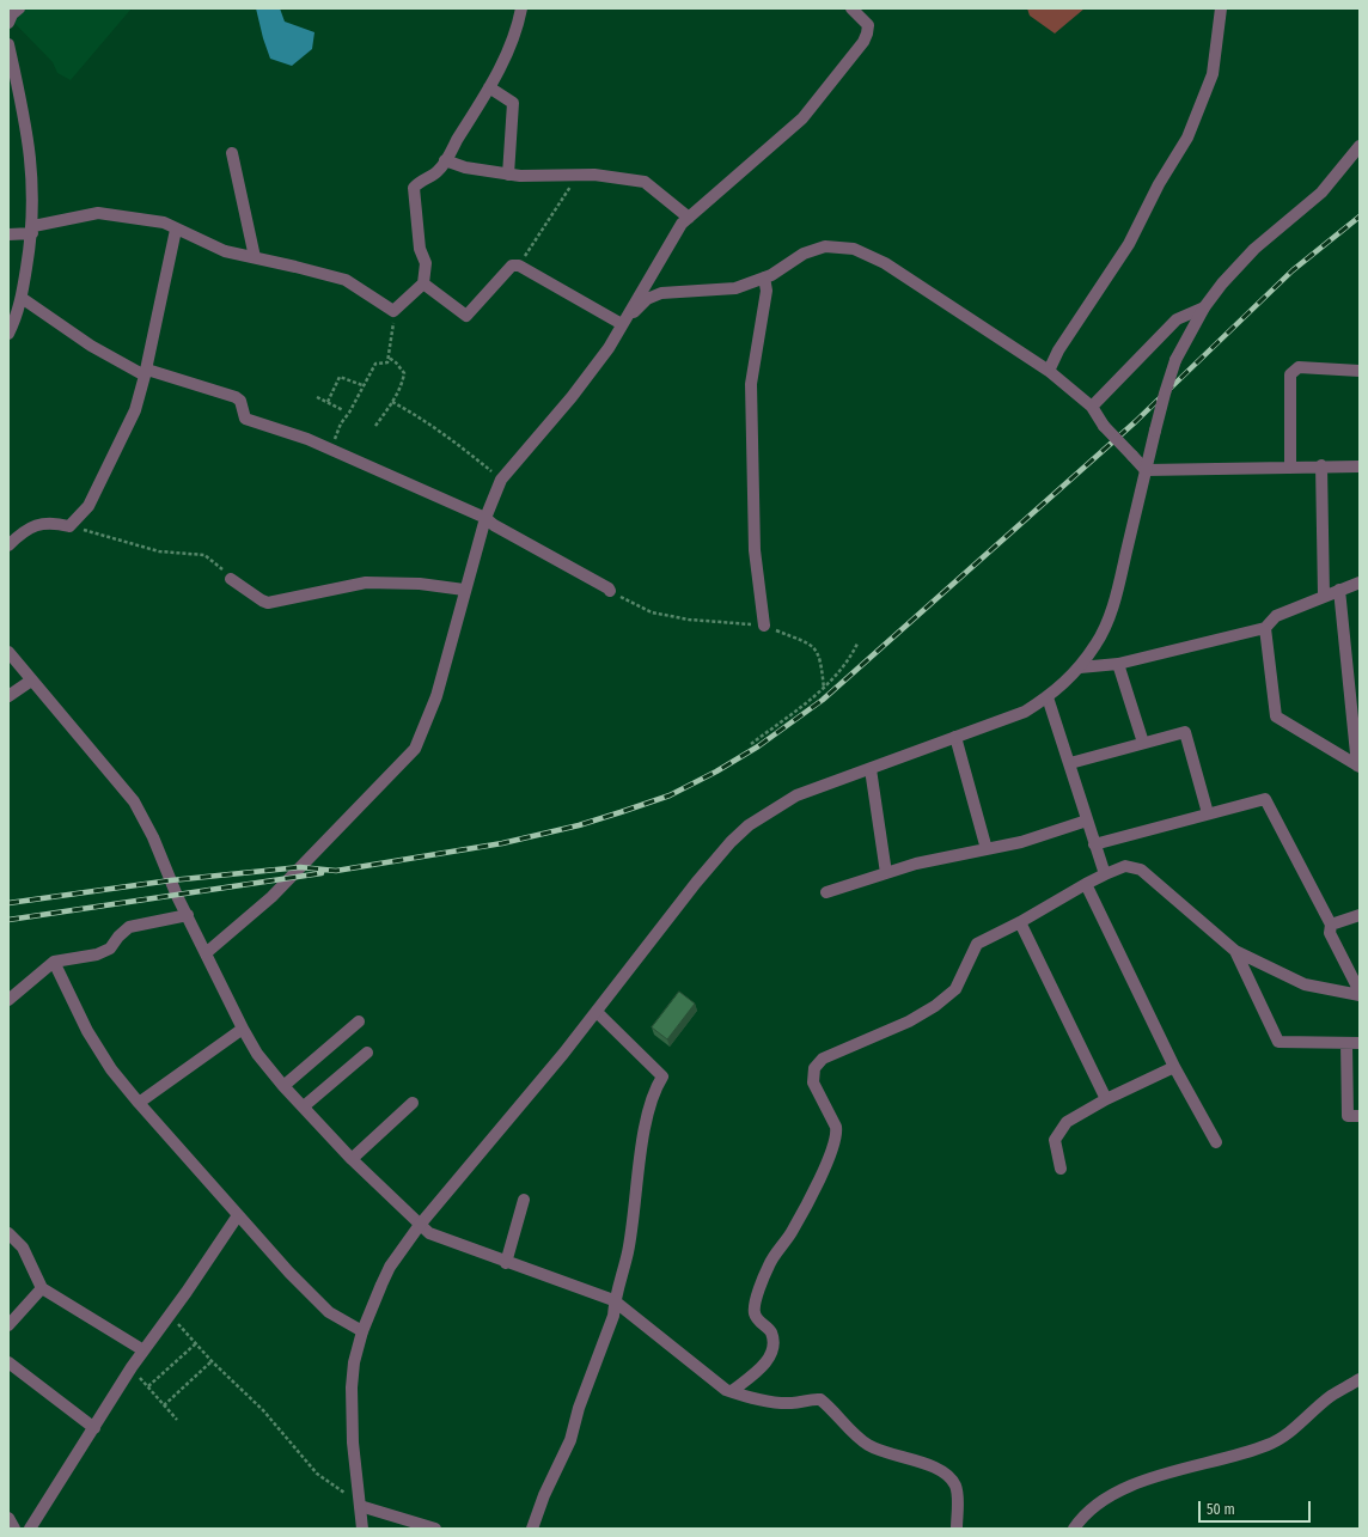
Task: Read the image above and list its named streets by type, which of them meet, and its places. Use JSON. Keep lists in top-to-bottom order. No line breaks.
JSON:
{"scale_bar":"50 m"}
